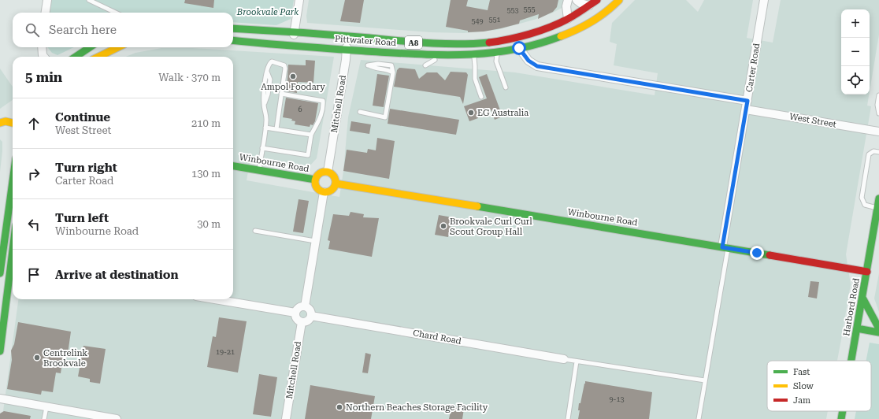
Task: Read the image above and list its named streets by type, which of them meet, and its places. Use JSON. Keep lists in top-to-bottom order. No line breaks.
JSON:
{"streets":{"main road":["Pittwater Road","A8","Winbourne Road","Harbord Road"],"street":["Carter Road","Mitchell Road","West Street","Chard Road"]},"crossings":[["Pittwater Road","Mitchell Road"],["Carter Road","West Street"],["Carter Road","Winbourne Road"],["Mitchell Road","Winbourne Road"],["Mitchell Road","Chard Road"],["Winbourne Road","Harbord Road"]],"parks":["Brookvale Park"],"places":["Ampol Foodary","EG Australia","Brookvale Curl Curl Scout Group Hall","Centrelink Brookvale","Northern Beaches Storage Facility"],"house_numbers":["555","553","551","549","6","19-21","9-13"],"legend":["Fast","Slow","Jam"],"page":{"map_buttons":["+","−"],"search":"Search here","heading":["5 min","Walk · 370 m"],"list":[["Continue","West Street","210 m"],["Turn right","Carter Road","130 m"],["Turn left","Winbourne Road","30 m"],"Arrive at destination"]}}
